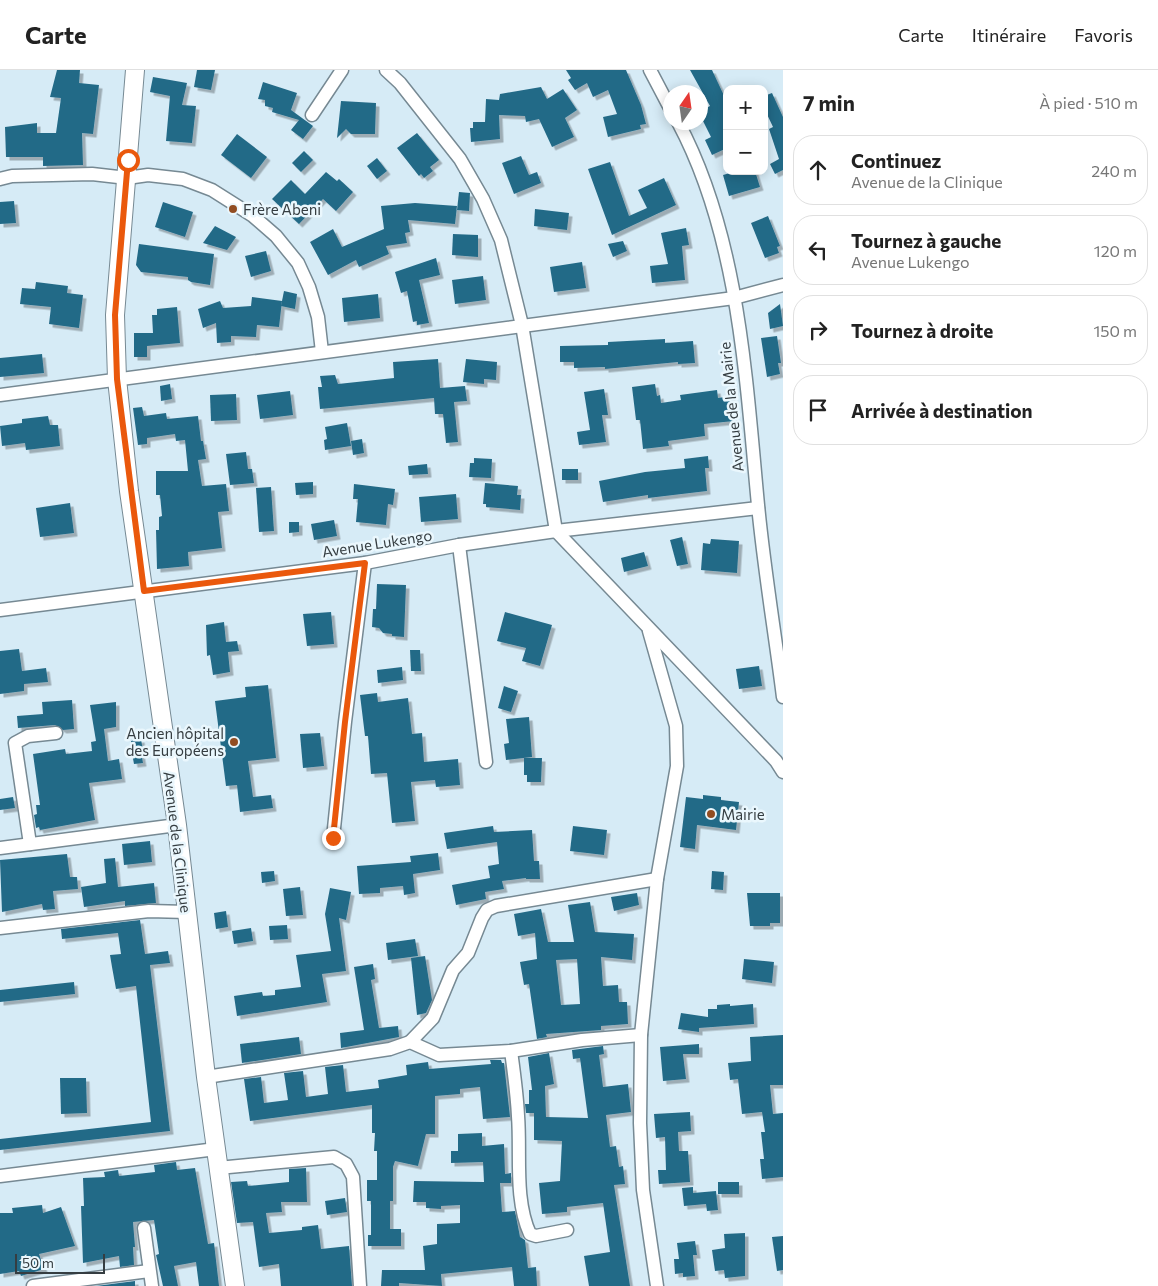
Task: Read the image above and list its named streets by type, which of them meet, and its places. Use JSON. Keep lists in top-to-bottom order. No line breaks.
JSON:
{"streets":{"street":["Avenue de la Mairie","Avenue Lukengo","Avenue de la Clinique"]},"crossings":[["Avenue de la Mairie","Avenue Lukengo"],["Avenue Lukengo","Avenue de la Clinique"]],"places":["Frère Abeni","Ancien hôpital des Européens","Mairie"],"scale_bar":"50 m","north":"top","page":{"header":"Carte","nav":["Carte","Itinéraire","Favoris"],"heading":["7 min","À pied · 510 m"],"map_buttons":["+","−"],"list":[["Continuez","Avenue de la Clinique","240 m"],["Tournez à gauche","Avenue Lukengo","120 m"],["Tournez à droite","150 m"],"Arrivée à destination"],"scale":"50 m"}}
